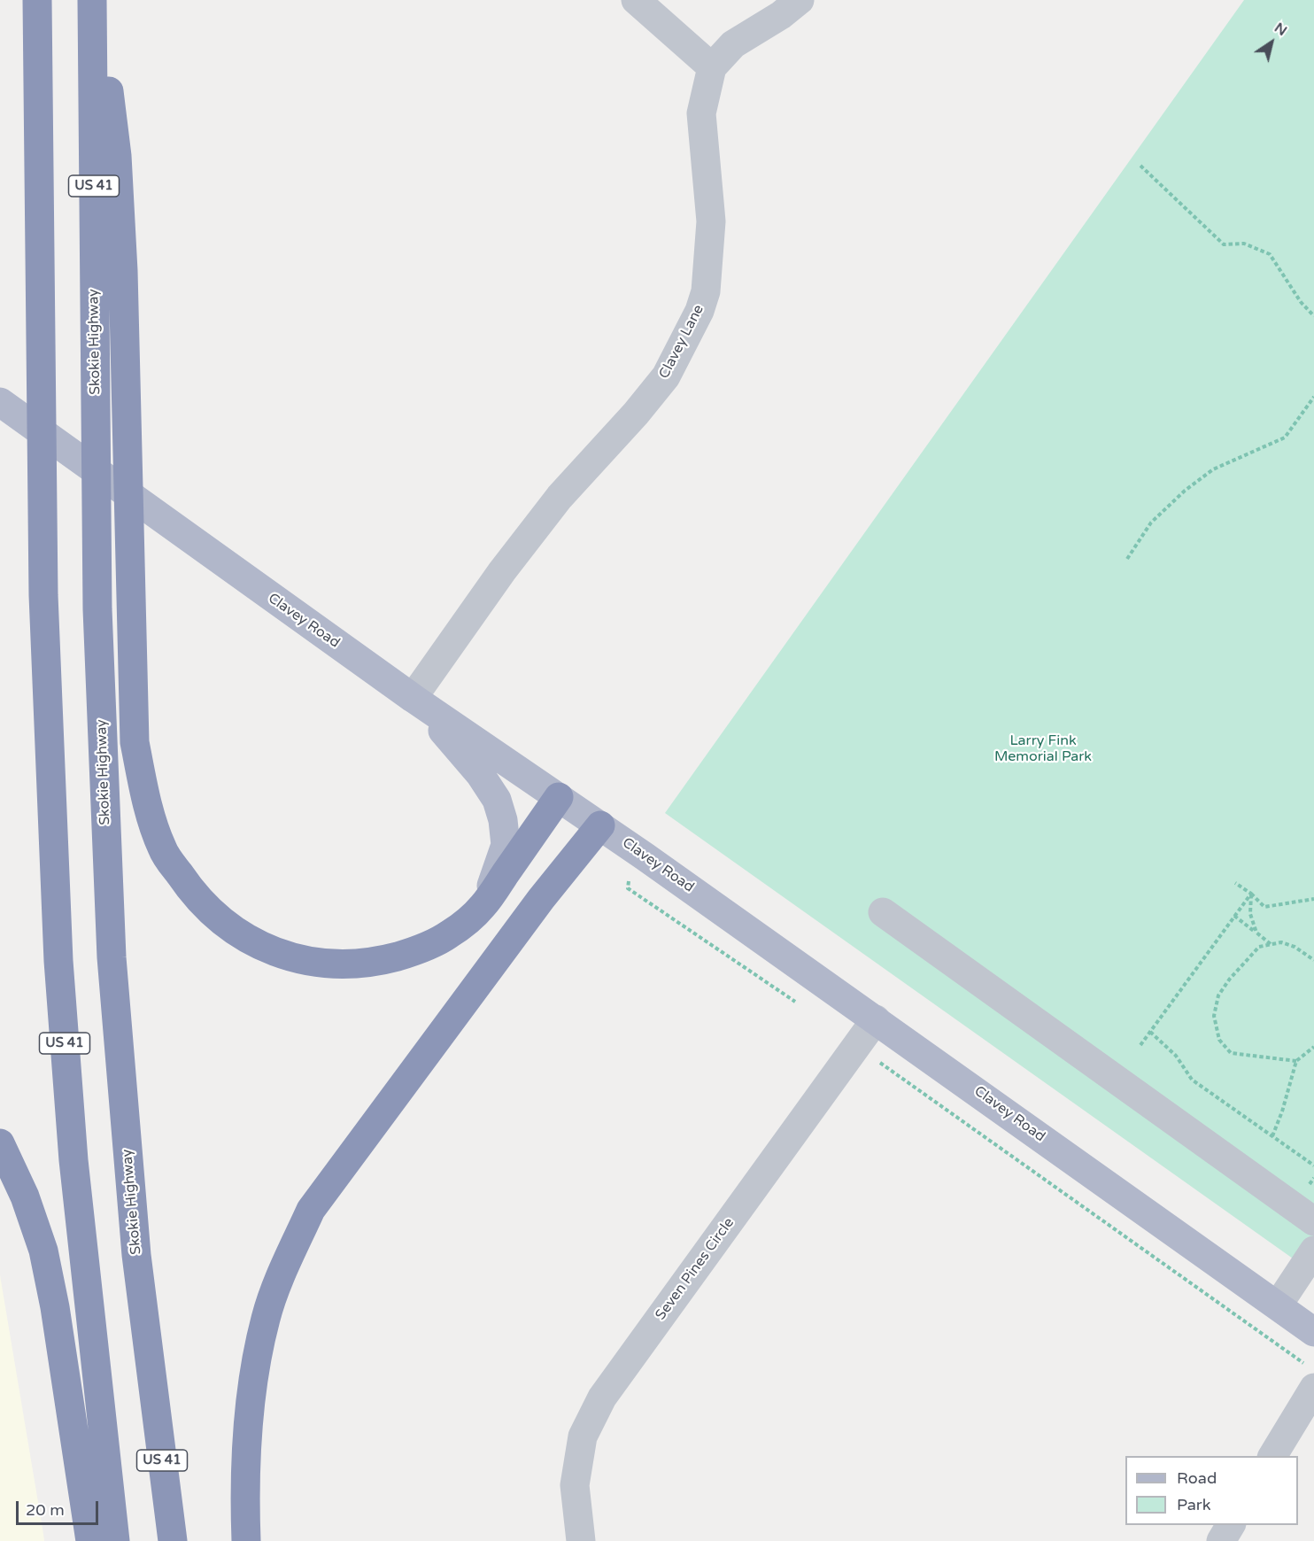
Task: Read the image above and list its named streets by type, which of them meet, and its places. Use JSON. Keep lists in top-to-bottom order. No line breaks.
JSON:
{"streets":{"highway":["US 41","Skokie Highway"],"main road":["Clavey Road"],"street":["Clavey Lane","Seven Pines Circle"]},"crossings":[["Clavey Lane","Clavey Road"],["Clavey Road","Seven Pines Circle"]],"parks":["Larry Fink Memorial Park"],"legend":["Road","Park"],"scale_bar":"20 m","north":"top right"}
